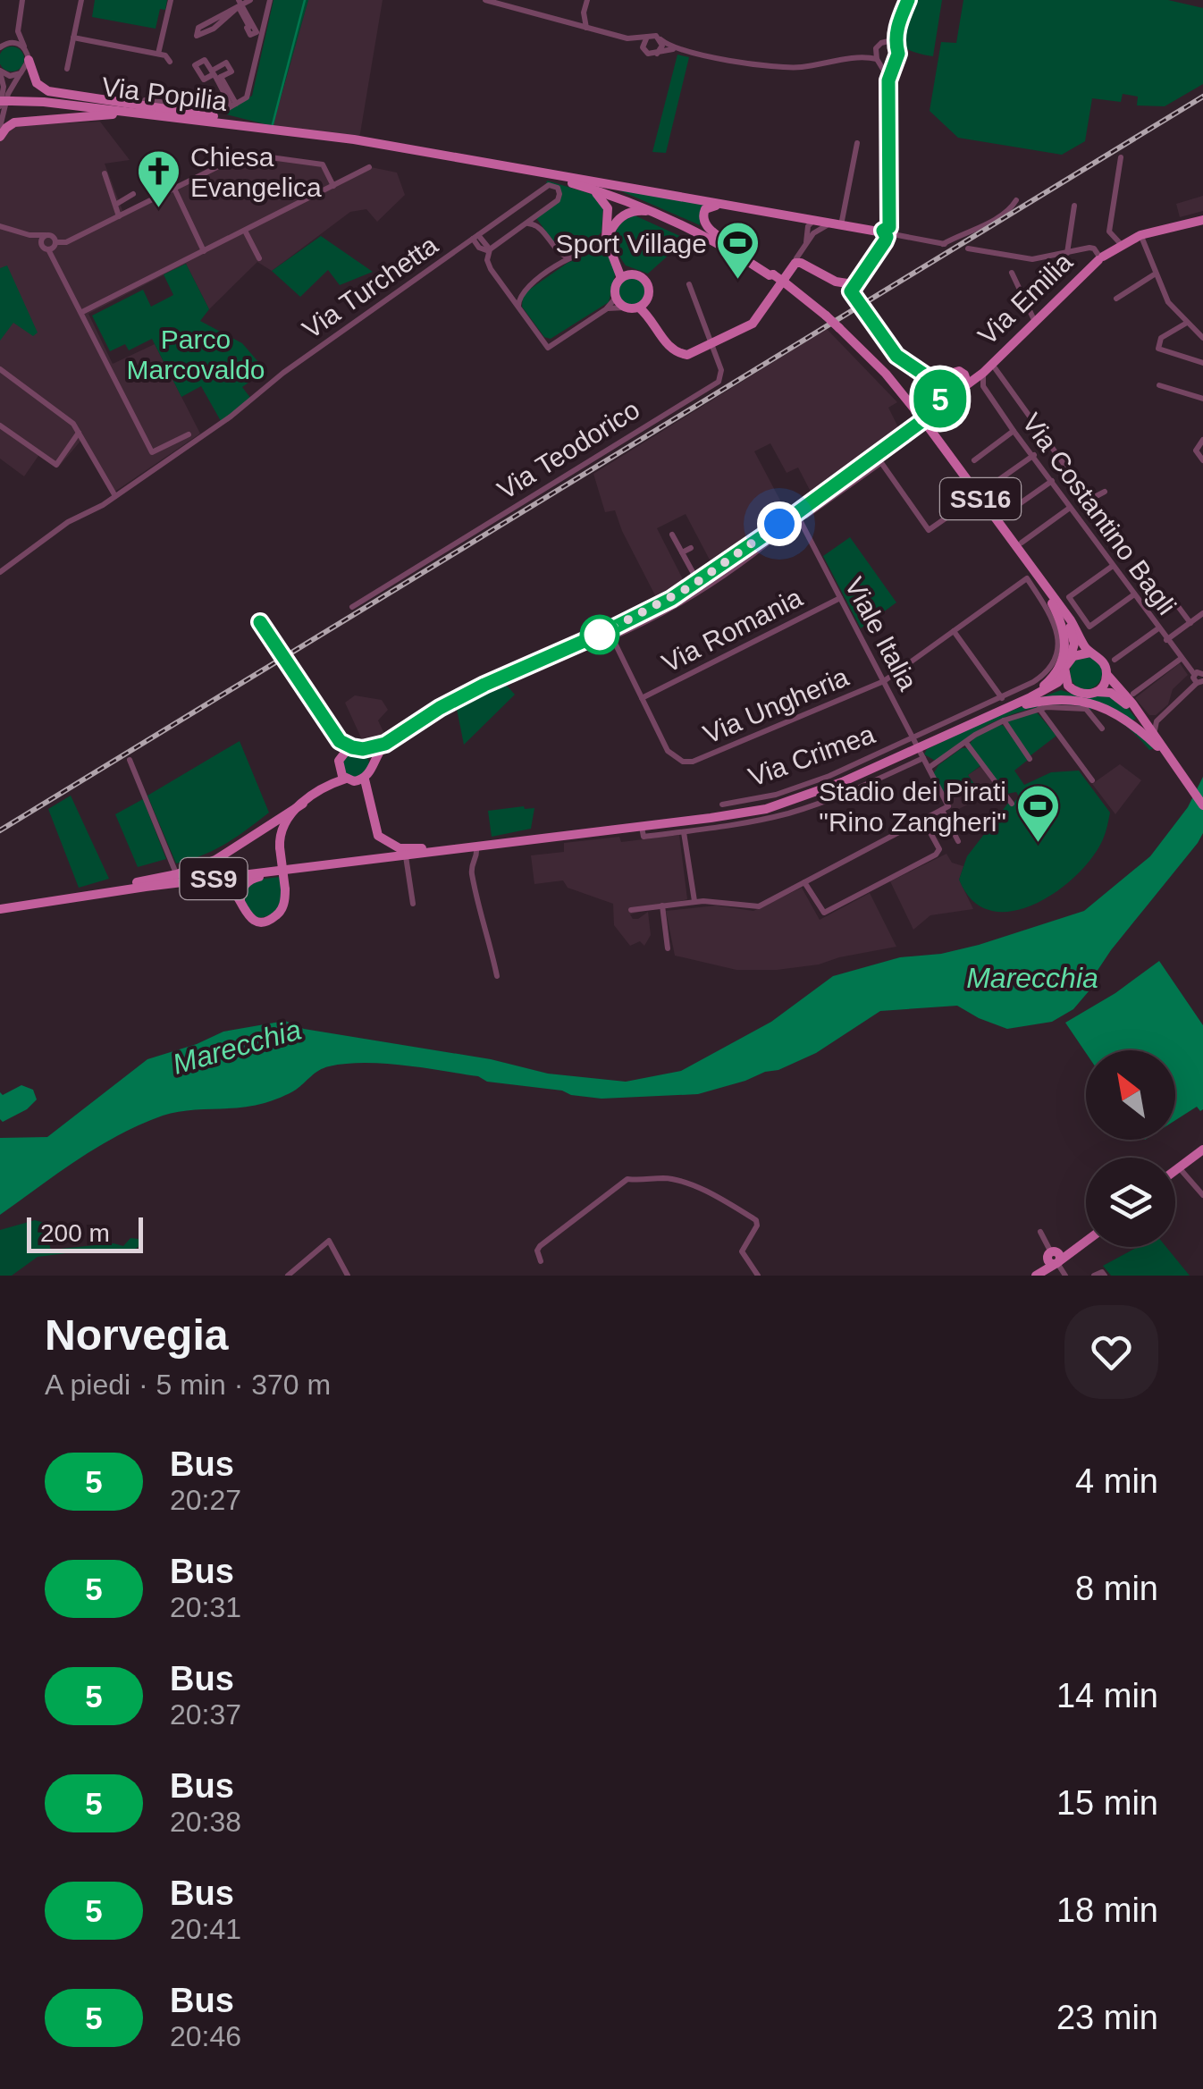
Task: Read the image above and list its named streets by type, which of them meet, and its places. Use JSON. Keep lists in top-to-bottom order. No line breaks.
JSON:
{"streets":{"main road":["Via Popilia","Via Emilia","SS16","SS9"],"street":["Via Turchetta","Via Teodorico","Via Costantino Bagli","Via Romania","Viale Italia","Via Ungheria","Via Crimea"]},"crossings":[["Via Popilia","SS16"],["SS16","Via Ungheria"],["SS16","Via Crimea"],["SS16","SS9"],["Via Romania","Viale Italia"],["Via Romania","Via Ungheria"],["Viale Italia","Via Ungheria"],["Viale Italia","Via Crimea"],["Viale Italia","SS9"],["Via Ungheria","Via Crimea"],["Via Crimea","SS9"]],"water":["Marecchia"],"parks":["Parco Marcovaldo"],"places":{"church":["Chiesa Evangelica"],"sports":["Sport Village","Stadio dei Pirati \"Rino Zangheri\""]},"lines":["bus line 5"],"scale_bar":"200 m","north":"top left","page":{"on_map":"5","scale":"200 m","heading":["Norvegia","A piedi · 5 min · 370 m"],"list":[{"mark":"5","name":"Bus","note":"20:27","value":"4 min"},{"mark":"5","name":"Bus","note":"20:31","value":"8 min"},{"mark":"5","name":"Bus","note":"20:37","value":"14 min"},{"mark":"5","name":"Bus","note":"20:38","value":"15 min"},{"mark":"5","name":"Bus","note":"20:41","value":"18 min"},{"mark":"5","name":"Bus","note":"20:46","value":"23 min"}]}}
